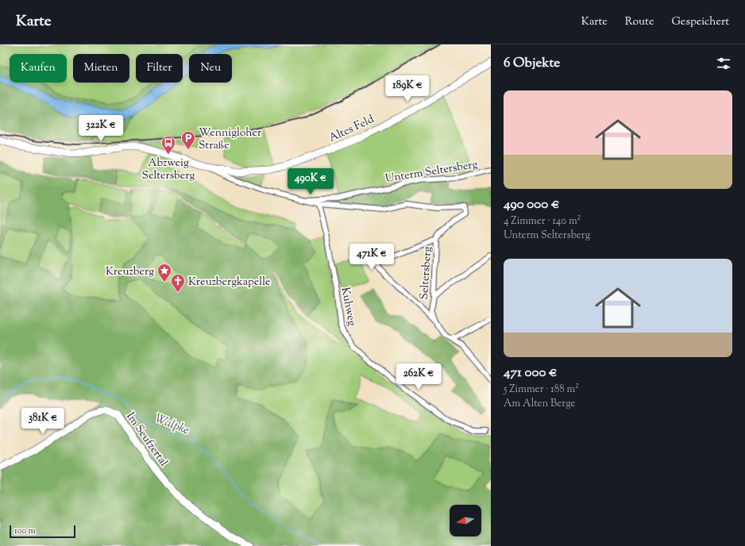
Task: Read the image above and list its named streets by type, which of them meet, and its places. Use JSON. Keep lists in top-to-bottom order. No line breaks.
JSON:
{"streets":{"main road":["Altes Feld","Im Seufzertal"],"street":["Unterm Seltersberg","Seltersberg","Kuhweg"]},"crossings":[["Seltersberg","Kuhweg"]],"water":["Walpke"],"places":{"parking":["Wennigloher Straße"],"bus stop":["Abzweig Seltersberg"],"place":["Kreuzberg"],"church":["Kreuzbergkapelle"]},"scale_bar":"100 m","north":"left","page":{"header":"Karte","nav":["Karte","Route","Gespeichert"],"heading":"6 Objekte","chip":["Kaufen","Mieten","Filter","Neu"],"price":["189K €","322K €","490K €","471K €","262K €","381K €"],"list":[{"name":"490 000 €","note":"4 Zimmer · 140 m² · Unterm Seltersberg"},{"name":"471 000 €","note":"5 Zimmer · 188 m² · Am Alten Berge"}],"scale":"100 m"}}
